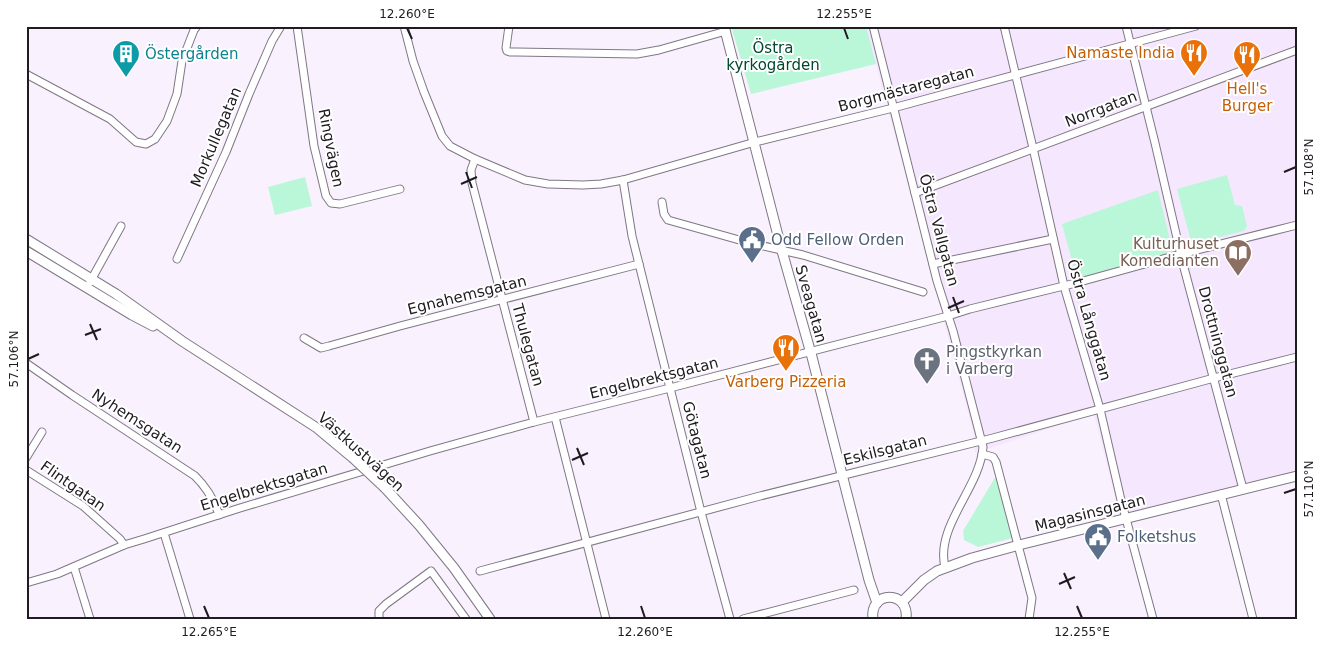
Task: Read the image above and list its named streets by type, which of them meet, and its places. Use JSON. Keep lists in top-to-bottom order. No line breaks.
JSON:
{"streets":{"street":["Borgmästaregatan","Norrgatan","Morkullegatan","Ringvägen","Östra Vallgatan","Egnahemsgatan","Sveagatan","Östra Långgatan","Drottninggatan","Thulegatan","Engelbrektsgatan","Nyhemsgatan","Götagatan","Eskilsgatan","Västkustvägen","Flintgatan","Magasinsgatan"]},"crossings":[["Borgmästaregatan","Östra Vallgatan"],["Borgmästaregatan","Sveagatan"],["Borgmästaregatan","Östra Långgatan"],["Borgmästaregatan","Drottninggatan"],["Borgmästaregatan","Thulegatan"],["Borgmästaregatan","Götagatan"],["Norrgatan","Östra Vallgatan"],["Norrgatan","Östra Långgatan"],["Norrgatan","Drottninggatan"],["Östra Vallgatan","Engelbrektsgatan"],["Östra Vallgatan","Eskilsgatan"],["Östra Vallgatan","Magasinsgatan"],["Egnahemsgatan","Thulegatan"],["Egnahemsgatan","Götagatan"],["Sveagatan","Engelbrektsgatan"],["Sveagatan","Eskilsgatan"],["Östra Långgatan","Engelbrektsgatan"],["Östra Långgatan","Eskilsgatan"],["Östra Långgatan","Magasinsgatan"],["Drottninggatan","Engelbrektsgatan"],["Drottninggatan","Eskilsgatan"],["Drottninggatan","Magasinsgatan"],["Thulegatan","Engelbrektsgatan"],["Engelbrektsgatan","Nyhemsgatan"],["Engelbrektsgatan","Götagatan"],["Engelbrektsgatan","Flintgatan"],["Götagatan","Eskilsgatan"]],"parks":["Östra kyrkogården"],"places":{"restaurant":["Namaste India","Hell's Burger","Varberg Pizzeria"],"building":["Östergården"],"public building":["Odd Fellow Orden","Folketshus"],"library":["Kulturhuset Komedianten"],"church":["Pingstkyrkan i Varberg"]},"coordinates":["12.260°E","12.255°E","57.108°N","57.106°N","57.110°N","12.265°E"]}
